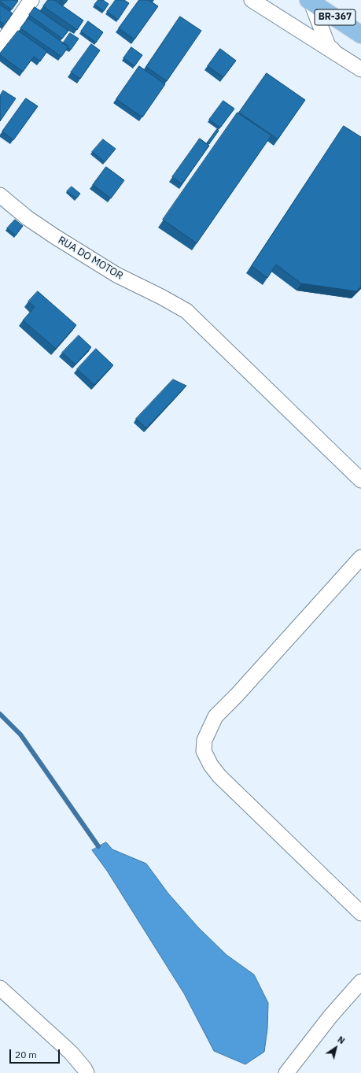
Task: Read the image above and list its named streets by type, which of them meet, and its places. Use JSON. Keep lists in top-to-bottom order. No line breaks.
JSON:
{"streets":{"main road":["BR-367"],"street":["RUA DO MOTOR"]},"scale_bar":"20 m","north":"top right"}
